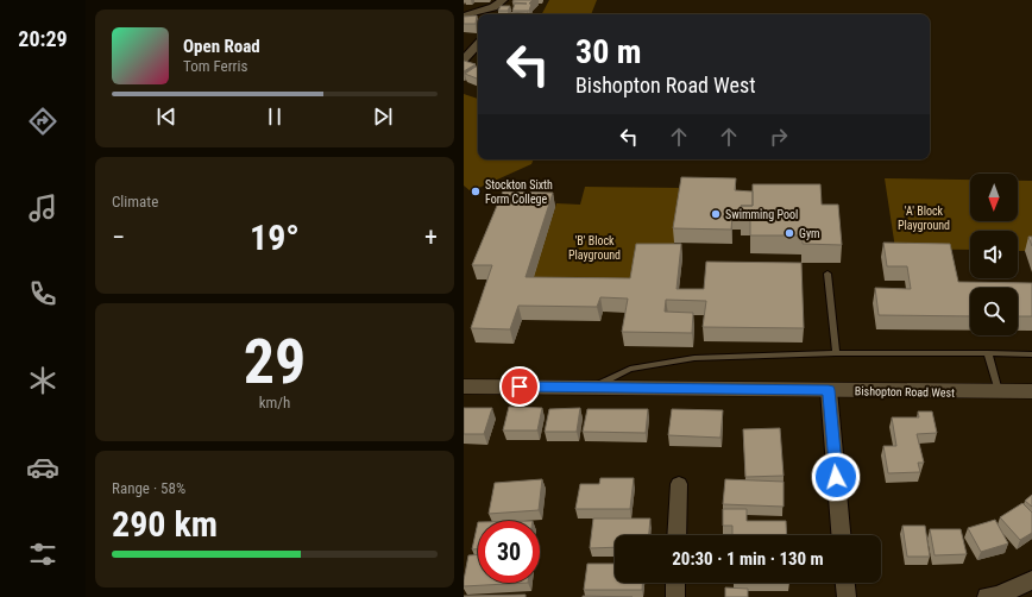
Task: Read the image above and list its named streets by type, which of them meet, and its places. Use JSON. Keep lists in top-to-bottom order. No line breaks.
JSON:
{"streets":{"street":["Bishopton Road West"]},"parks":["'A' Block Playground","'B' Block Playground"],"places":["Stockton Sixth Form College","Swimming Pool","Gym"],"north":"bottom","page":{"tabs":"20:29","turn":["30 m","Bishopton Road West"],"song":["Open Road","Tom Ferris"],"tile":["Climate",["29","km/h"],["Range · 58%","290 km"]],"heat":["−","19°","+"],"limit":"30","trip":"20:30 · 1 min · 130 m"}}
